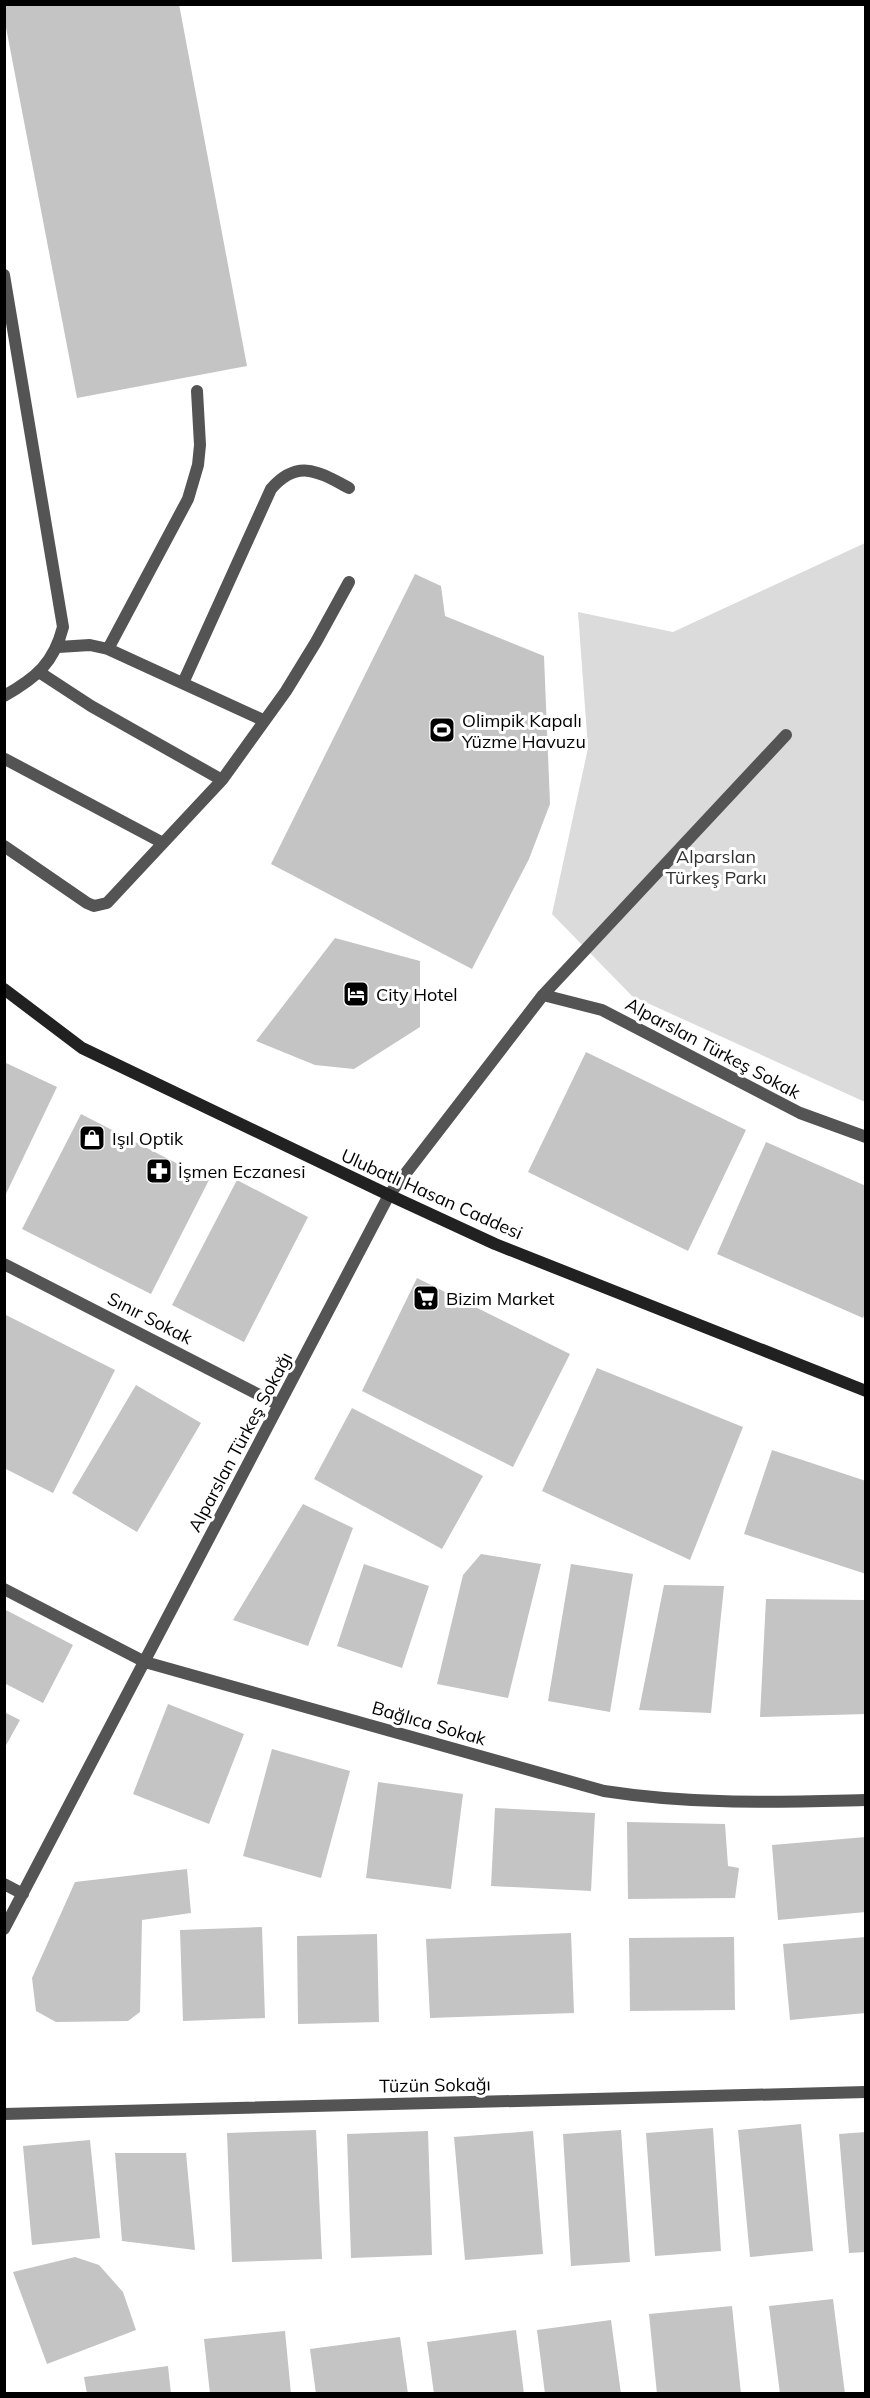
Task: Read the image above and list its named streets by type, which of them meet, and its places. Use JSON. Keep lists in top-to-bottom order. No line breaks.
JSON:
{"streets":{"street":["Alparslan Türkeş Sokak","Ulubatlı Hasan Caddesi","Sınır Sokak","Alparslan Türkeş Sokağı","Bağlıca Sokak","Tüzün Sokağı"]},"crossings":[["Alparslan Türkeş Sokak","Alparslan Türkeş Sokağı"],["Ulubatlı Hasan Caddesi","Alparslan Türkeş Sokağı"],["Sınır Sokak","Alparslan Türkeş Sokağı"],["Alparslan Türkeş Sokağı","Bağlıca Sokak"]],"parks":["Alparslan Türkeş Parkı"],"places":{"sports":["Olimpik Kapalı Yüzme Havuzu"],"hotel":["City Hotel"],"shop":["Işıl Optik"],"pharmacy":["İşmen Eczanesi"],"supermarket":["Bizim Market"]}}
